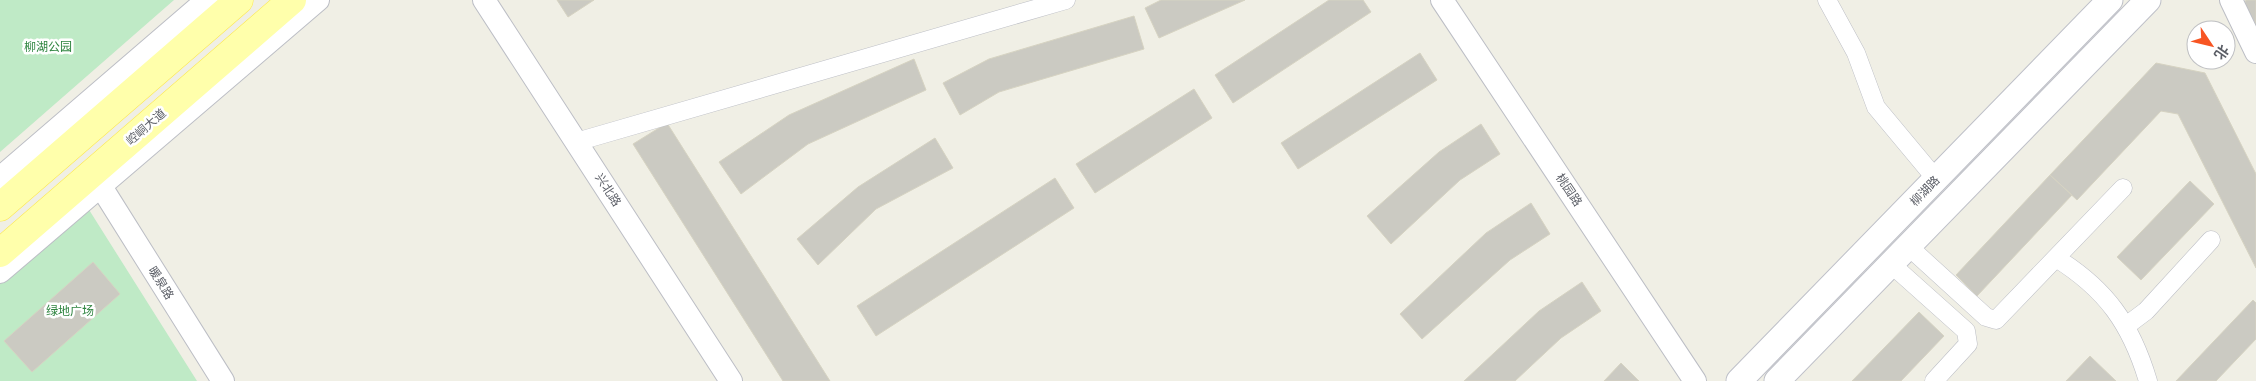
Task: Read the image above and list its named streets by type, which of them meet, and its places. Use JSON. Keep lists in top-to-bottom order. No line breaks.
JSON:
{"streets":{"main road":["崆峒大道","柳湖路"],"street":["兴北路","桃园路","暖泉路"]},"parks":["柳湖公园","绿地广场"],"north":"bottom right"}
